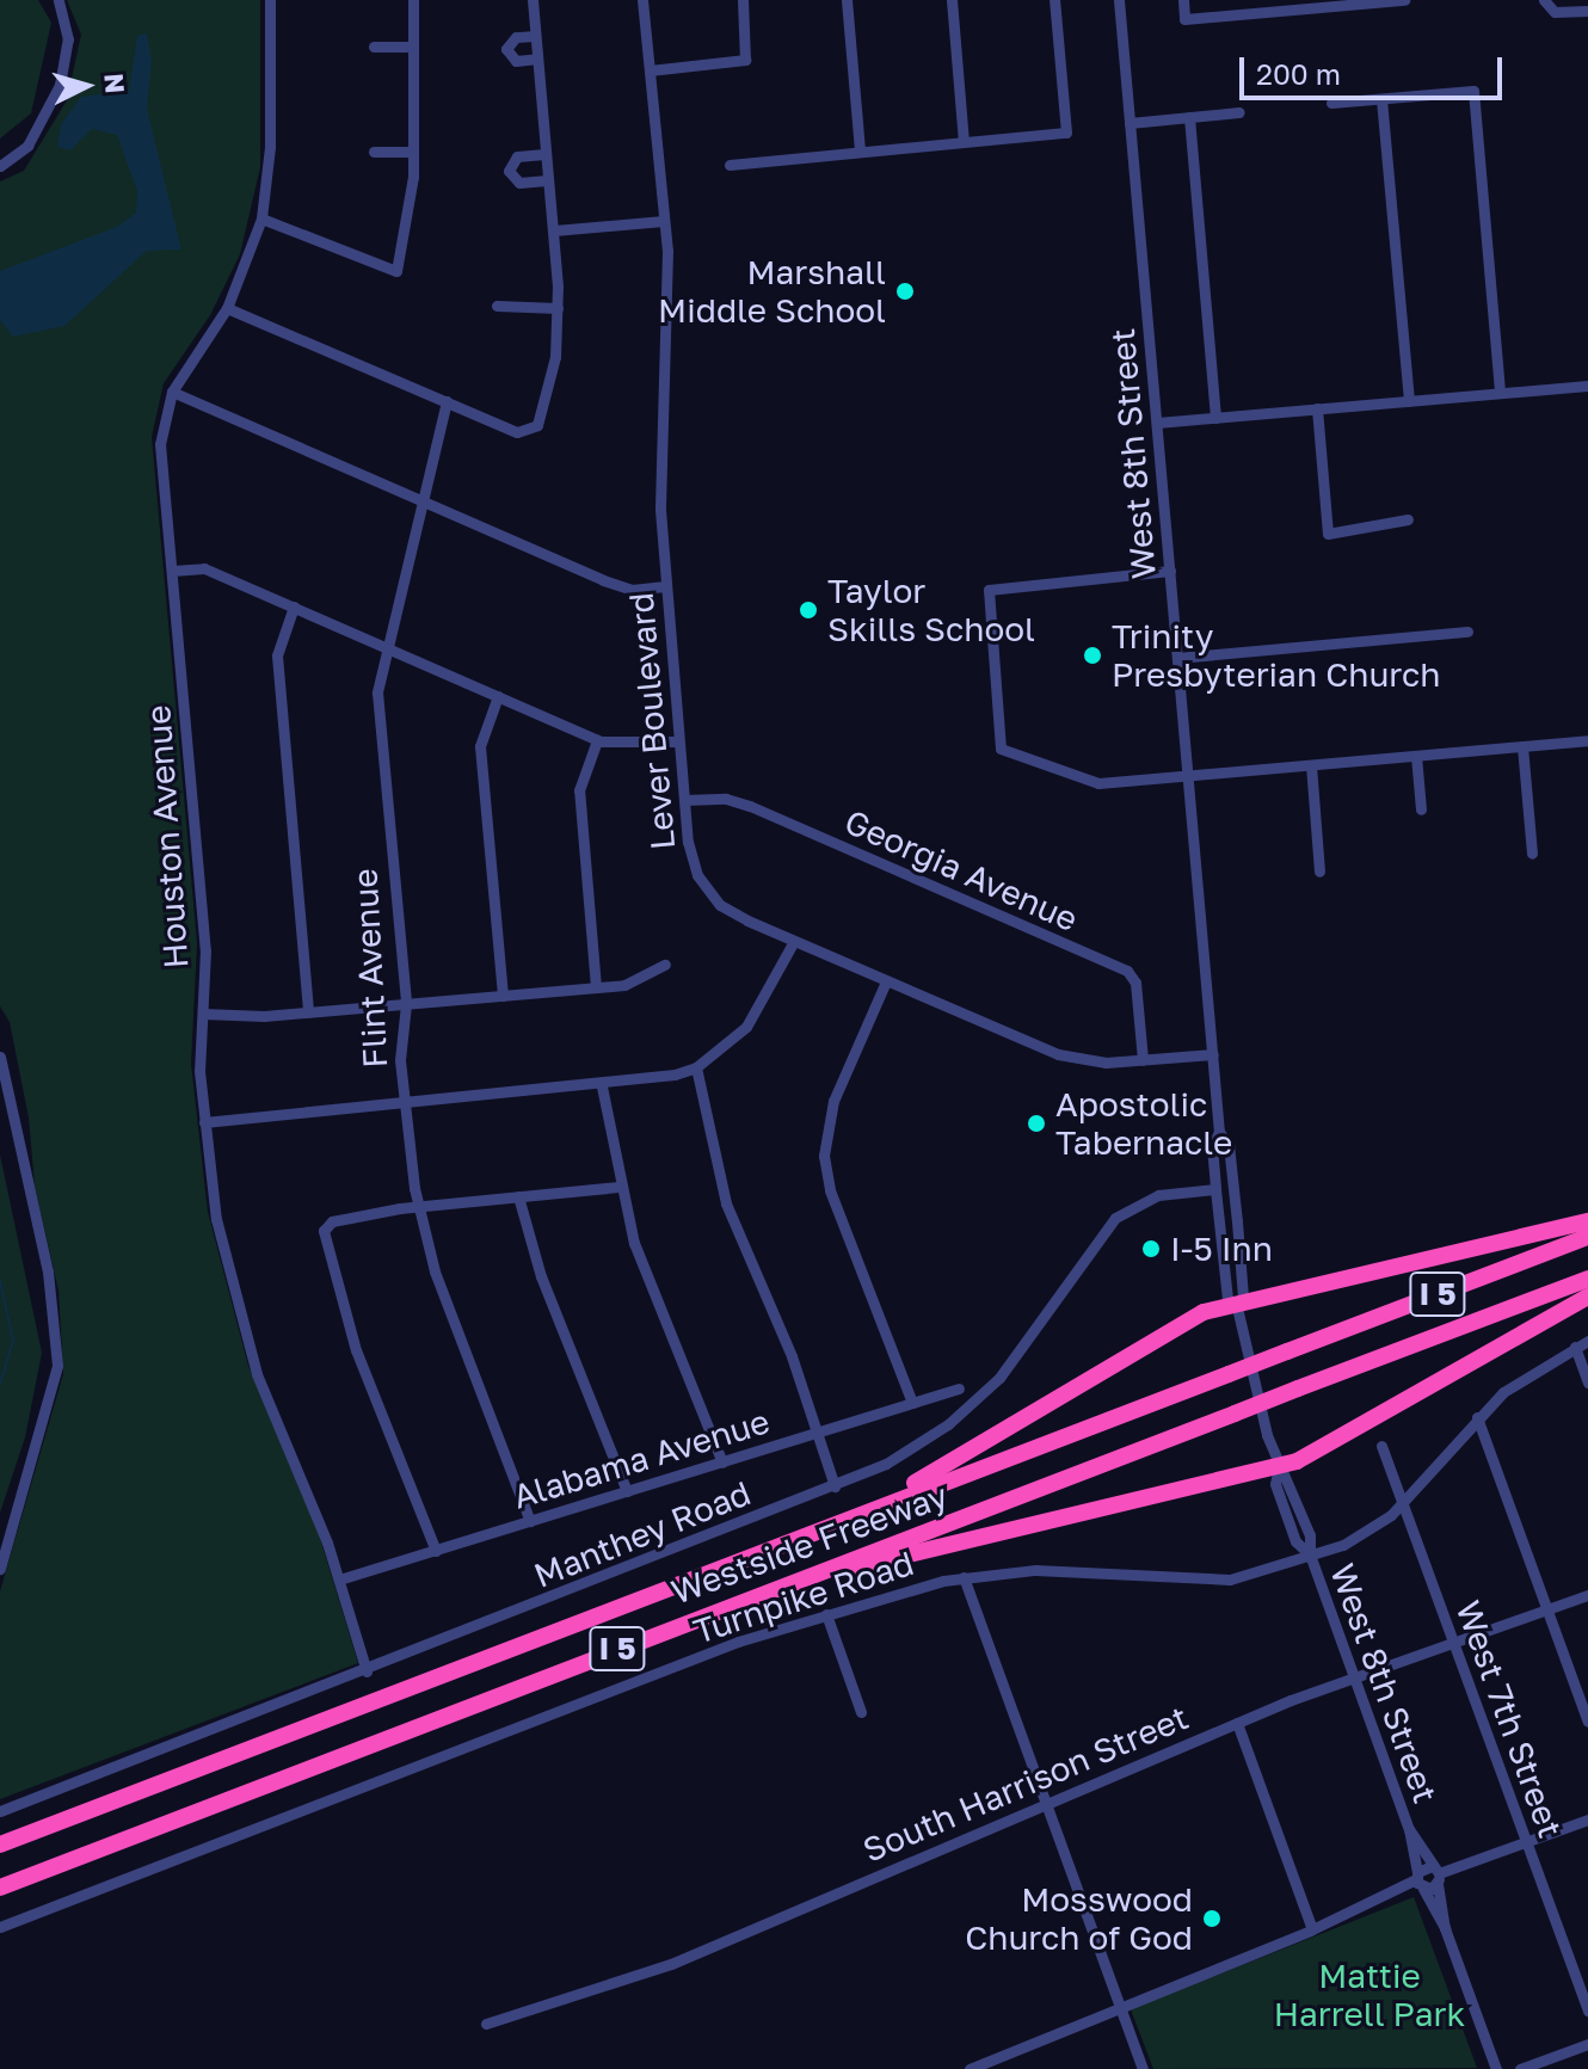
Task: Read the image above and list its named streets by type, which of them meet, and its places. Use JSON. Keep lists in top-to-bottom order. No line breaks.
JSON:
{"streets":{"highway":["I 5","Westside Freeway"],"street":["West 8th Street","Lever Boulevard","Houston Avenue","Georgia Avenue","Flint Avenue","Alabama Avenue","Manthey Road","Turnpike Road","West 7th Street","South Harrison Street"]},"crossings":[["West 8th Street","Lever Boulevard"],["West 8th Street","Manthey Road"],["West 8th Street","Turnpike Road"],["West 8th Street","South Harrison Street"],["Lever Boulevard","Georgia Avenue"],["Houston Avenue","Alabama Avenue"],["Houston Avenue","Manthey Road"],["Flint Avenue","Alabama Avenue"],["Turnpike Road","West 7th Street"],["West 7th Street","South Harrison Street"]],"parks":["Mattie Harrell Park"],"places":["Marshall Middle School","Taylor Skills School","Trinity Presbyterian Church","Apostolic Tabernacle","I-5 Inn","Mosswood Church of God"],"scale_bar":"200 m","north":"right"}
